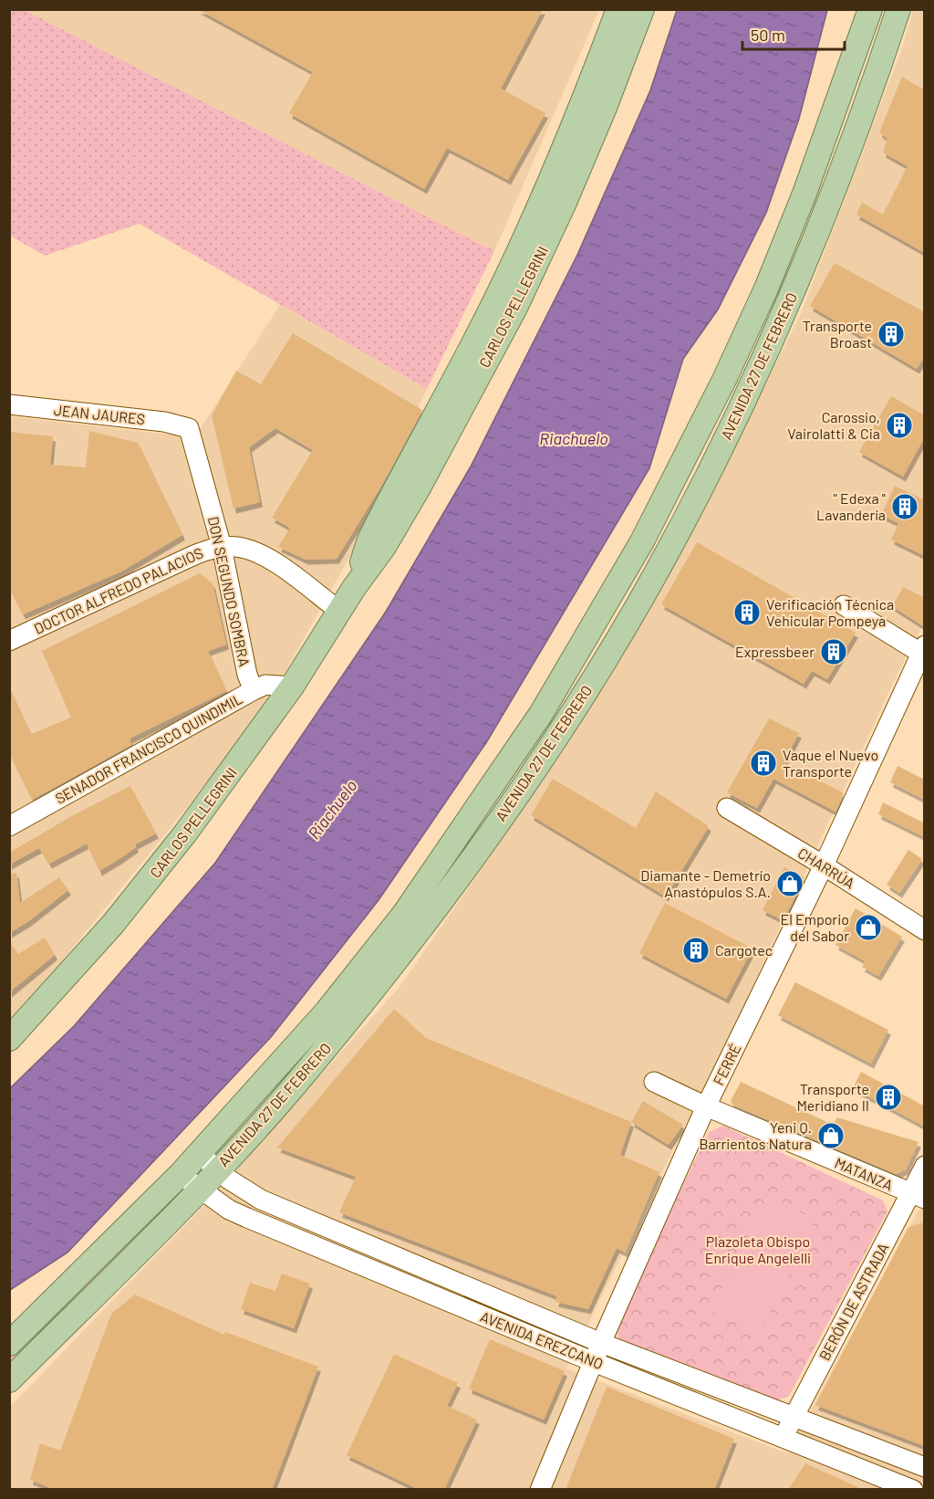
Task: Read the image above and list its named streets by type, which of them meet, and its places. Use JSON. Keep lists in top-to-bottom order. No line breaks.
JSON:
{"streets":{"main road":["CARLOS PELLEGRINI","AVENIDA 27 DE FEBRERO"],"street":["JEAN JAURES","DOCTOR ALFREDO PALACIOS","DON SEGUNDO SOMBRA","SENADOR FRANCISCO QUINDIMIL","CHARRÚA","FERRÉ","MATANZA","BERÓN DE ASTRADA","AVENIDA EREZCANO"]},"crossings":[["CARLOS PELLEGRINI","DOCTOR ALFREDO PALACIOS"],["CARLOS PELLEGRINI","SENADOR FRANCISCO QUINDIMIL"],["AVENIDA 27 DE FEBRERO","AVENIDA EREZCANO"],["JEAN JAURES","DON SEGUNDO SOMBRA"],["DOCTOR ALFREDO PALACIOS","DON SEGUNDO SOMBRA"],["DON SEGUNDO SOMBRA","SENADOR FRANCISCO QUINDIMIL"],["CHARRÚA","FERRÉ"],["FERRÉ","MATANZA"],["FERRÉ","AVENIDA EREZCANO"],["MATANZA","BERÓN DE ASTRADA"],["BERÓN DE ASTRADA","AVENIDA EREZCANO"]],"water":["Riachuelo"],"parks":["Plazoleta Obispo Enrique Angelelli"],"places":{"building":["Transporte Broast","Carossio, Vairolatti & Cia","'' Edexa '' Lavandería","Verificación Técnica Vehicular Pompeya","Expressbeer","Vaque el Nuevo Transporte","Cargotec","Transporte Meridiano II"],"shop":["Diamante - Demetrío Anastópulos S.A.","El Emporio del Sabor","Yeni Q. Barrientos Natura"]},"scale_bar":"50 m"}
